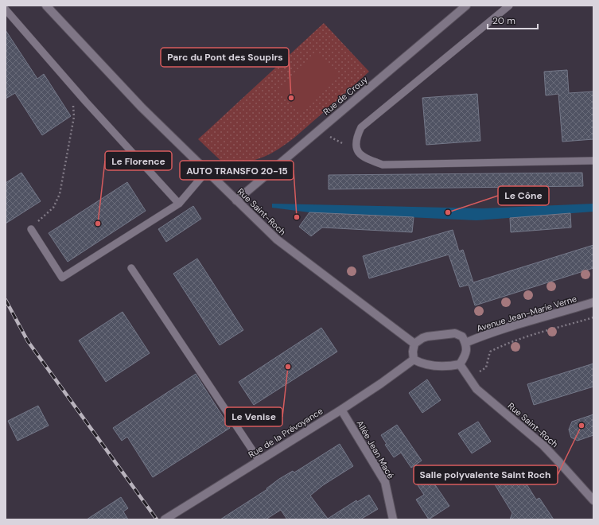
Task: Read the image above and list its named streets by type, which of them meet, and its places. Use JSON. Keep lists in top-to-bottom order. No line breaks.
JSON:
{"streets":{"street":["Rue de Crouy","Rue Saint-Roch","Avenue Jean-Marie Verne","Rue de la Prévoyance","Allée Jean Macé"]},"crossings":[["Rue de Crouy","Rue Saint-Roch"],["Rue Saint-Roch","Avenue Jean-Marie Verne"],["Rue Saint-Roch","Rue de la Prévoyance"],["Avenue Jean-Marie Verne","Rue de la Prévoyance"],["Rue de la Prévoyance","Allée Jean Macé"]],"places":["Parc du Pont des Soupirs","Le Cône","AUTO TRANSFO 20-15","Le Florence","Le Venise","Salle polyvalente Saint Roch"],"scale_bar":"20 m"}
